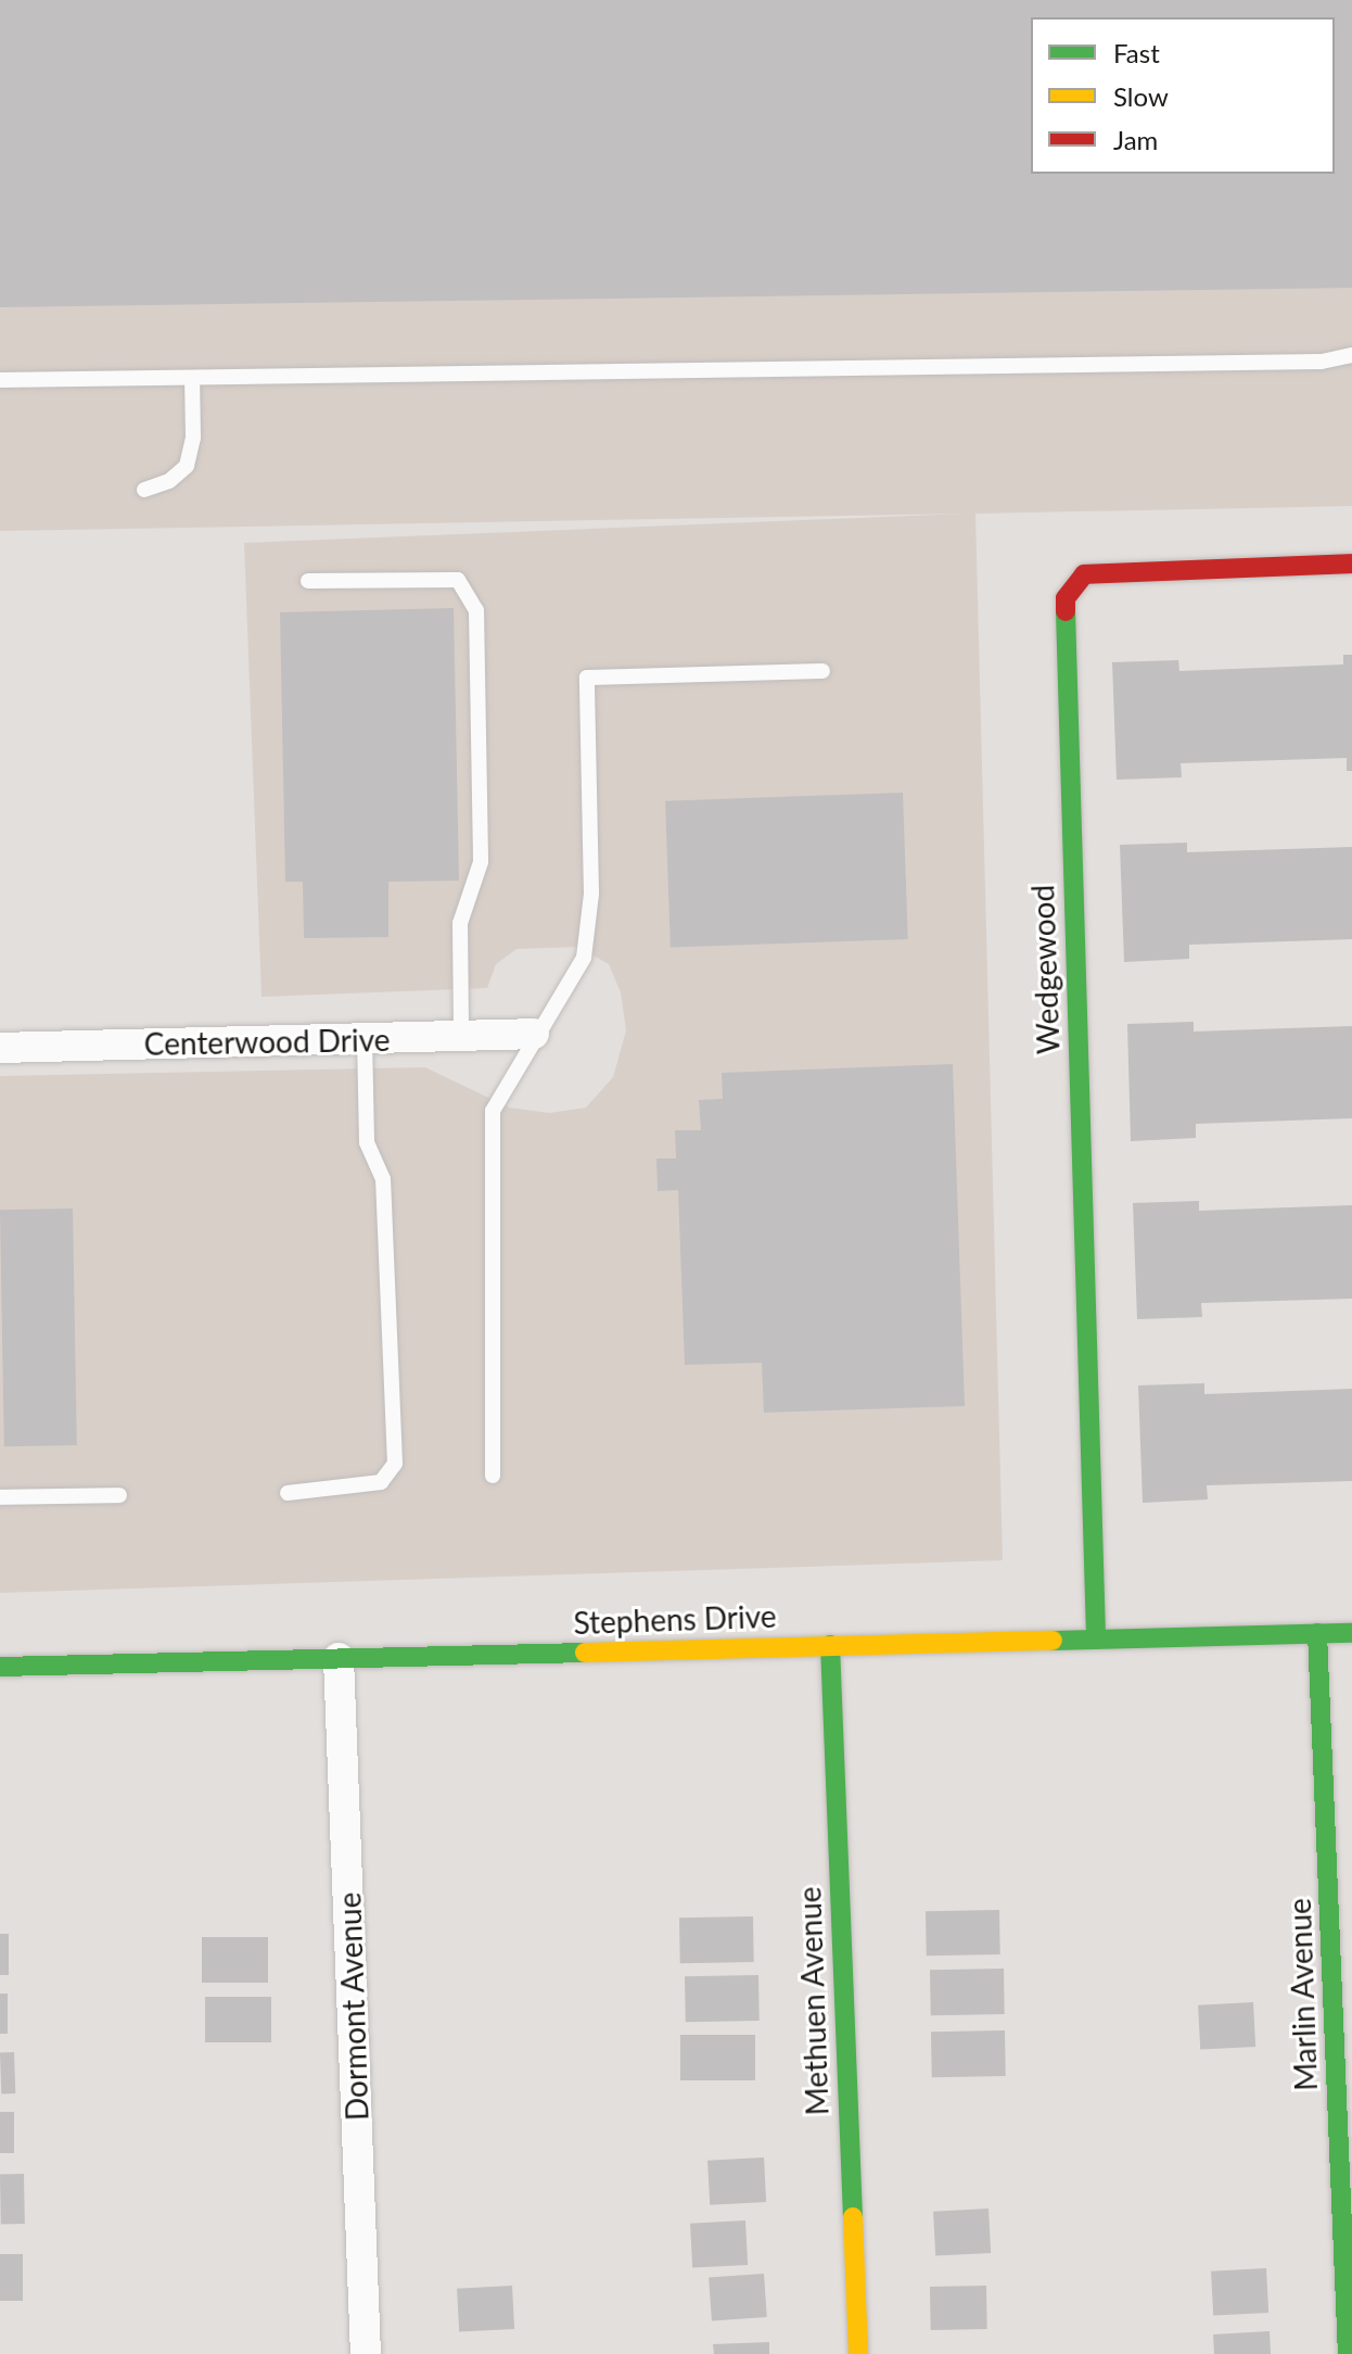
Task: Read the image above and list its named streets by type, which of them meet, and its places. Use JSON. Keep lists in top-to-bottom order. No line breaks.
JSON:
{"streets":{"street":["Wedgewood","Centerwood Drive","Stephens Drive","Marlin Avenue","Methuen Avenue","Dormont Avenue"]},"crossings":[["Wedgewood","Stephens Drive"],["Stephens Drive","Marlin Avenue"],["Stephens Drive","Methuen Avenue"],["Stephens Drive","Dormont Avenue"]],"legend":["Fast","Slow","Jam"]}
